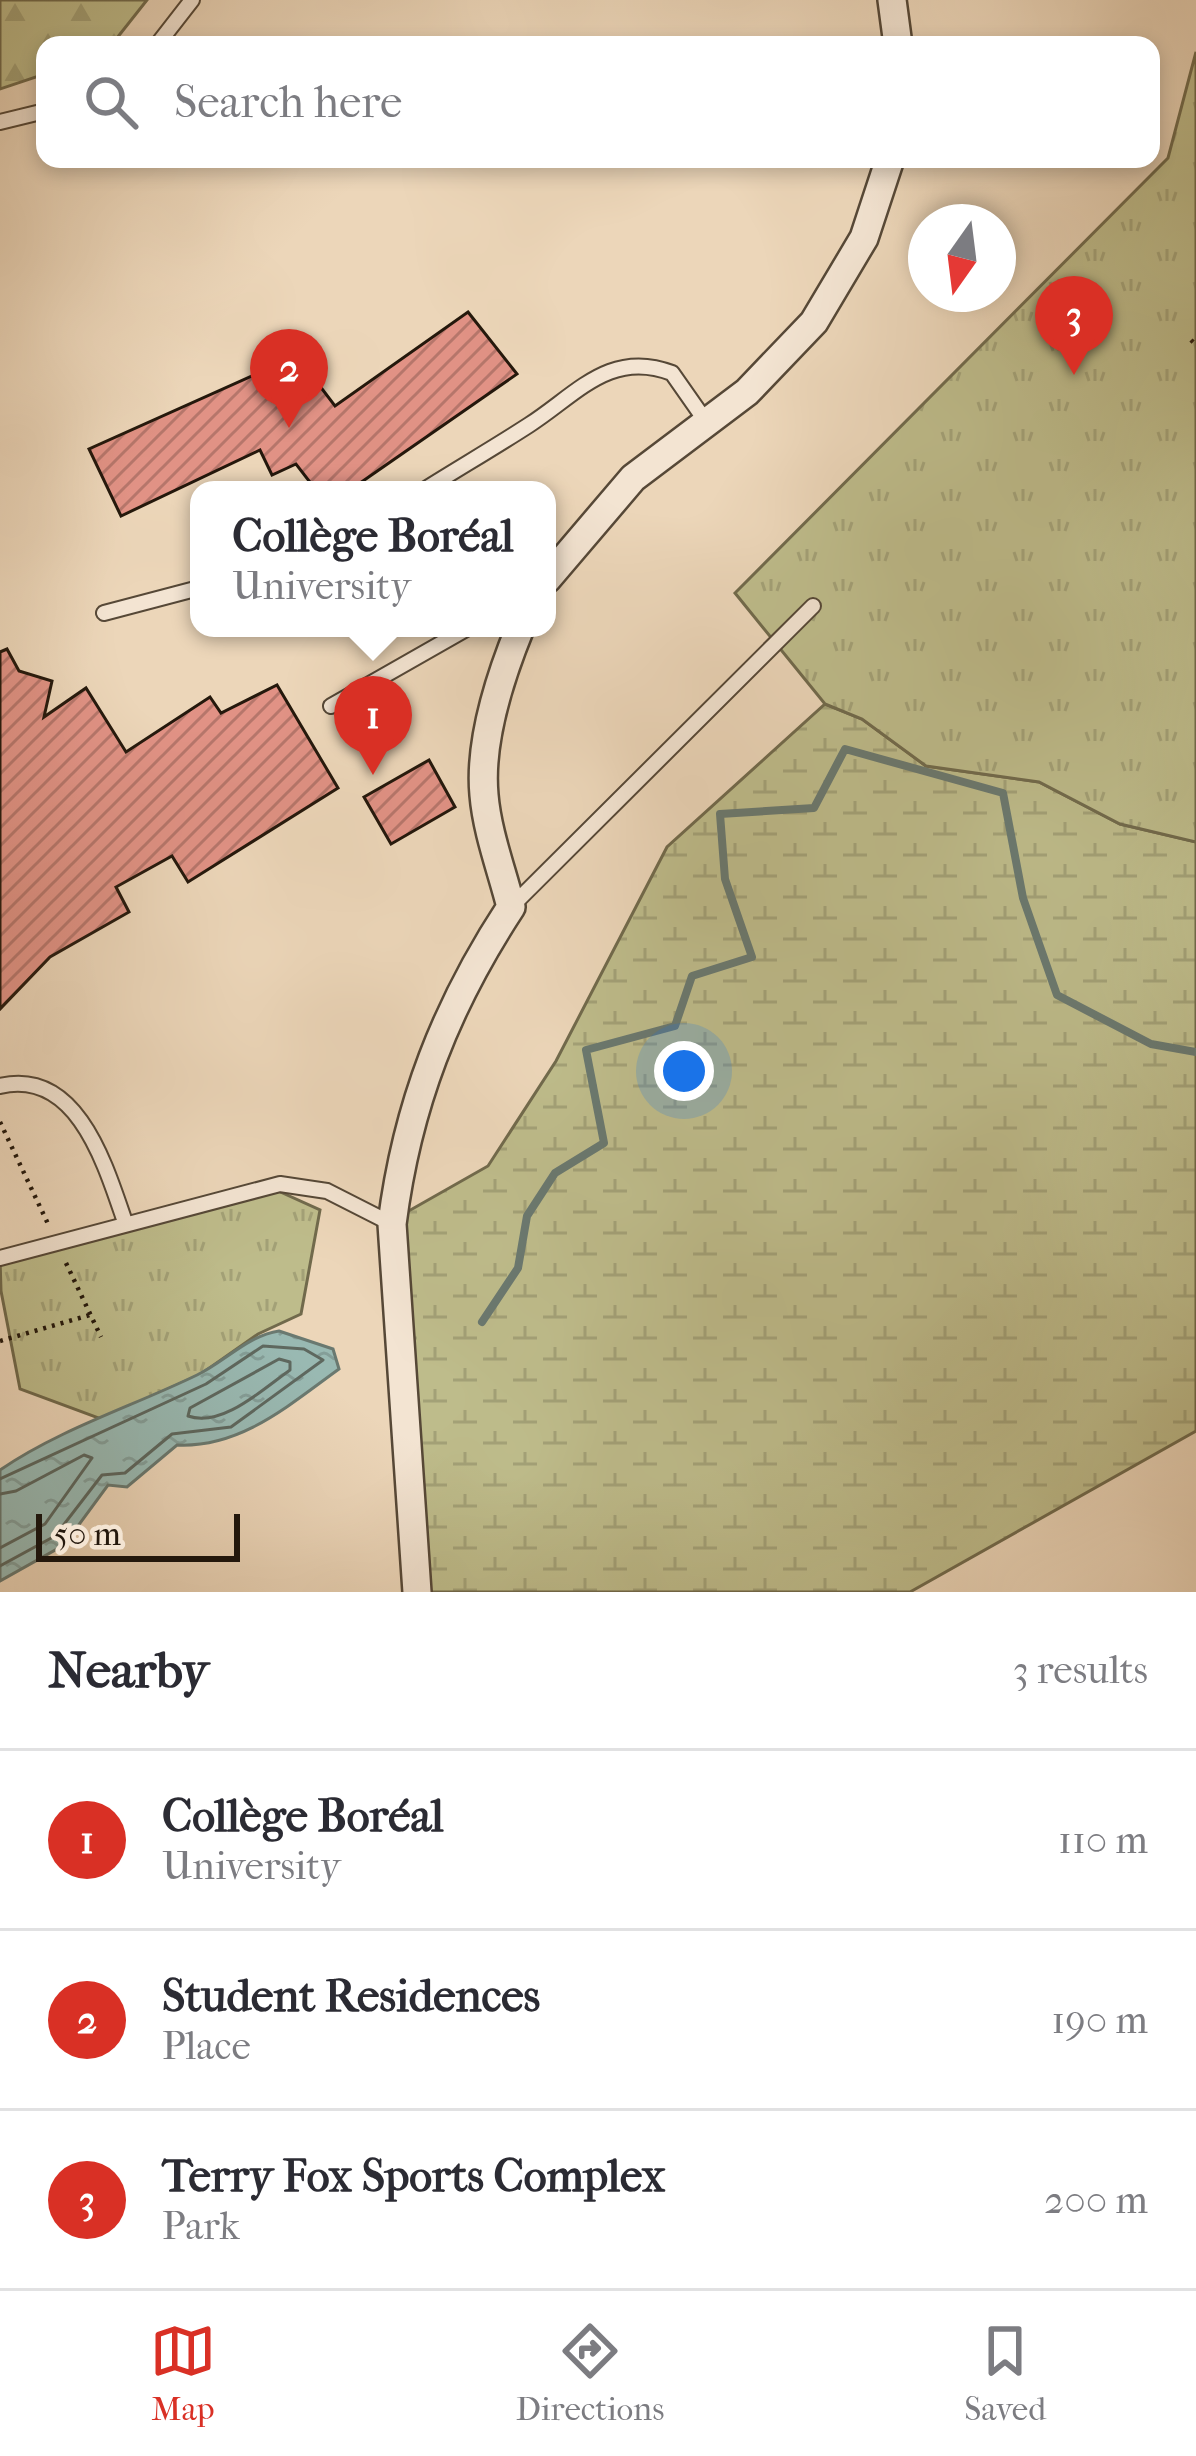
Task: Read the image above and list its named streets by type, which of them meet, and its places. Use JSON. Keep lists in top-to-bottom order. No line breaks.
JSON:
{"scale_bar":"50 m","north":"bottom","page":{"search":"Search here","pins":["3","2","1"],"popup":["Collège Boréal","University"],"scale":"50 m","heading":["Nearby","3 results"],"list":[{"mark":"1","name":"Collège Boréal","note":"University","value":"110 m"},{"mark":"2","name":"Student Residences","note":"Place","value":"190 m"},{"mark":"3","name":"Terry Fox Sports Complex","note":"Park","value":"200 m"}],"nav":["Map","Directions","Saved"]}}
